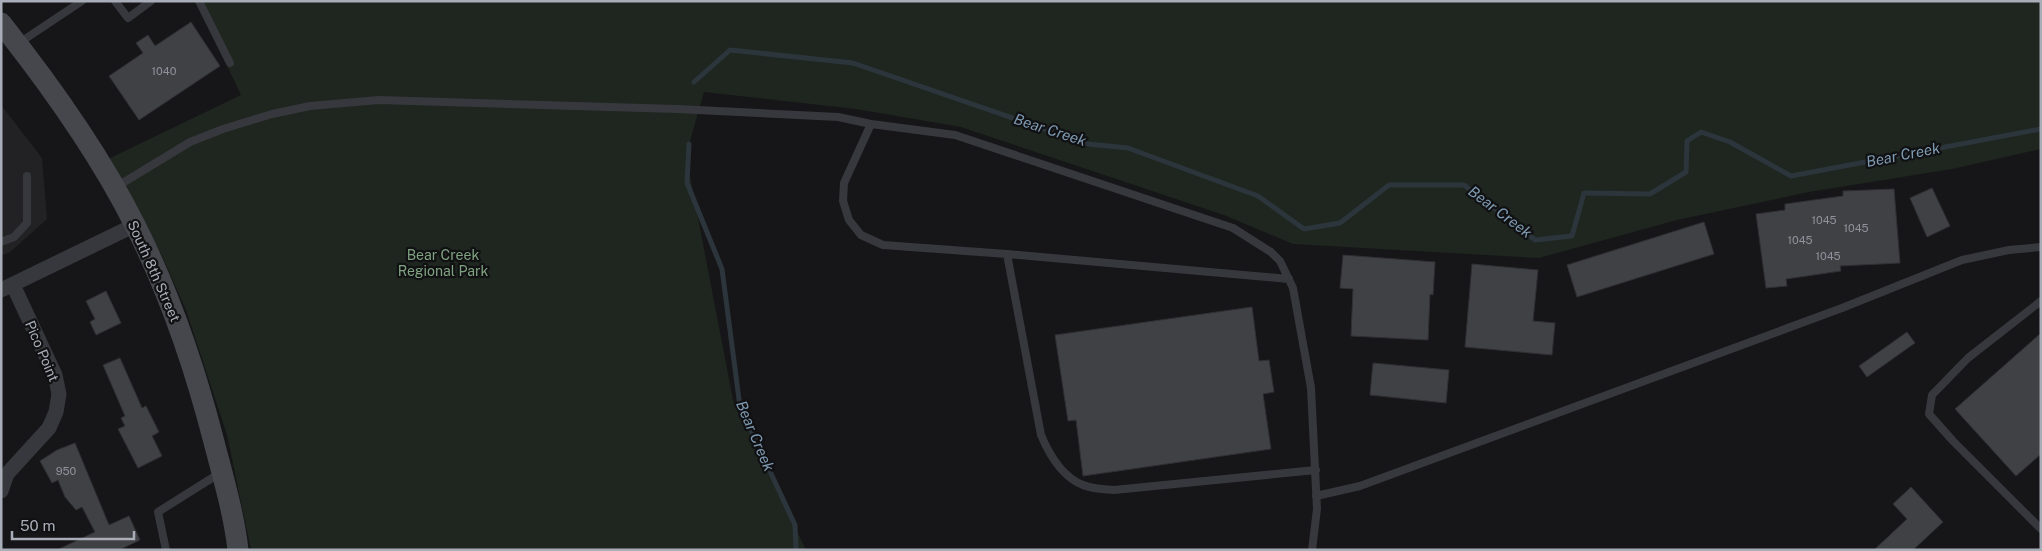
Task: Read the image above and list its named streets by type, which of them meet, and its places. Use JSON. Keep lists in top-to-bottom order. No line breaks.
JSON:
{"streets":{"main road":["South 8th Street"],"street":["Pico Point"]},"water":["Bear Creek"],"parks":["Bear Creek Regional Park"],"house_numbers":["1040","1045","1045","1045","1045","950"],"scale_bar":"50 m"}
